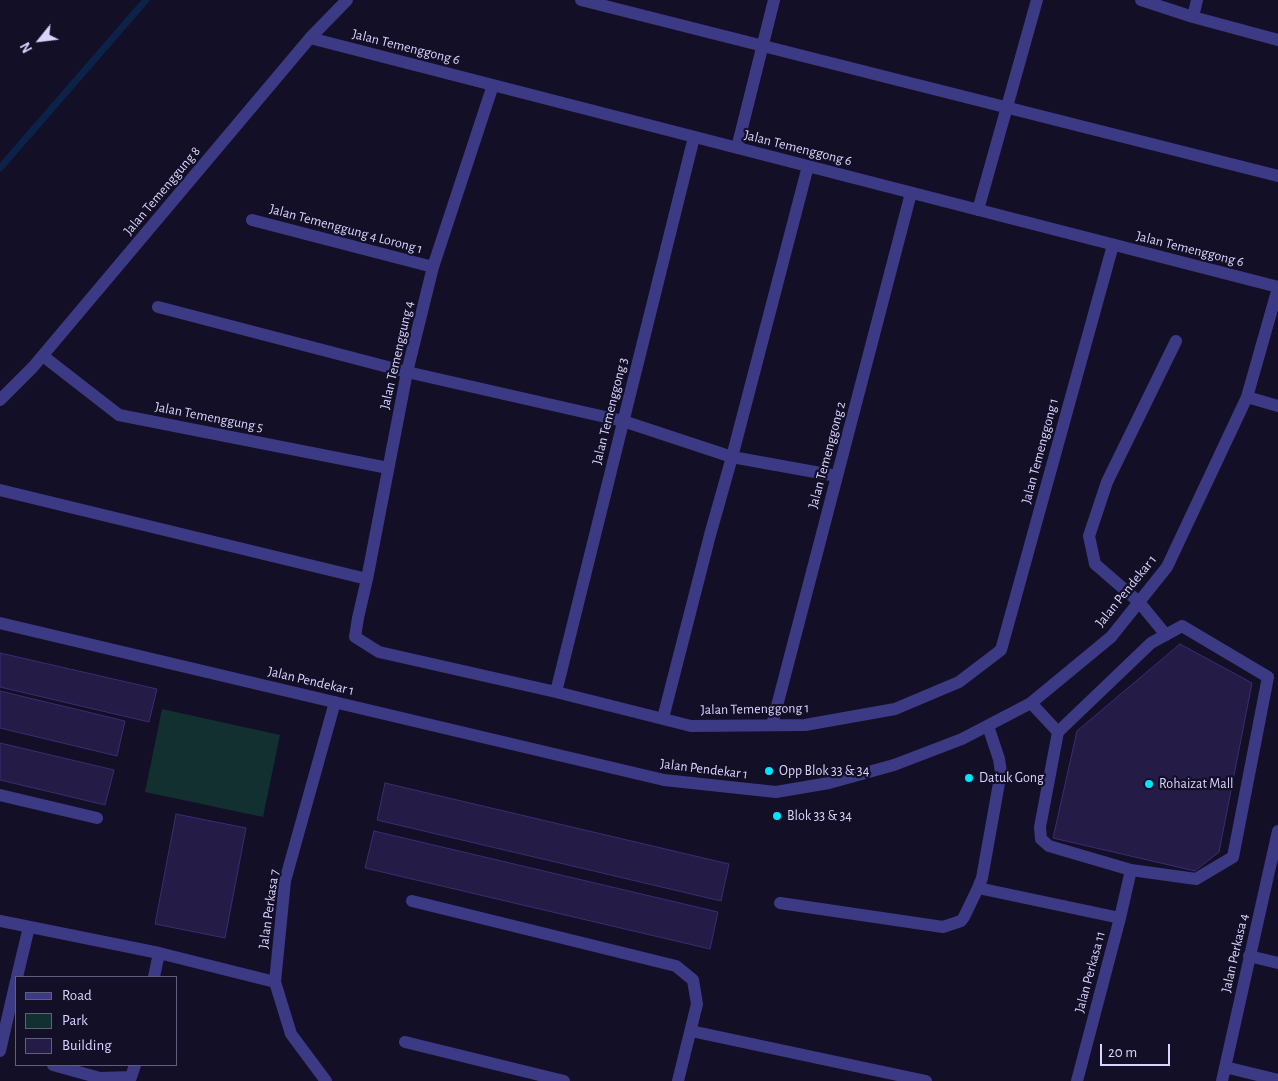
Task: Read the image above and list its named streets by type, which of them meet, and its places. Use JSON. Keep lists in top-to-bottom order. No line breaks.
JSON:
{"streets":{"street":["Jalan Temenggong 6","Jalan Temenggung 8","Jalan Temenggung 4 Lorong 1","Jalan Temenggung 4","Jalan Temenggong 3","Jalan Temenggung 5","Jalan Temenggong 1","Jalan Temenggong 2","Jalan Pendekar 1","Jalan Perkasa 7","Jalan Perkasa 4","Jalan Perkasa 11"]},"crossings":[["Jalan Temenggong 6","Jalan Temenggung 8"],["Jalan Temenggong 6","Jalan Temenggung 4"],["Jalan Temenggong 6","Jalan Temenggong 3"],["Jalan Temenggong 6","Jalan Temenggong 1"],["Jalan Temenggong 6","Jalan Temenggong 2"],["Jalan Temenggong 6","Jalan Pendekar 1"],["Jalan Temenggung 8","Jalan Temenggung 5"],["Jalan Temenggung 4 Lorong 1","Jalan Temenggung 4"],["Jalan Temenggung 4","Jalan Temenggung 5"],["Jalan Temenggung 4","Jalan Temenggong 1"],["Jalan Temenggong 3","Jalan Temenggong 1"],["Jalan Temenggong 1","Jalan Temenggong 2"],["Jalan Pendekar 1","Jalan Perkasa 7"]],"places":["Opp Blok 33 & 34","Datuk Gong","Rohaizat Mall","Blok 33 & 34"],"legend":["Road","Park","Building"],"scale_bar":"20 m","north":"bottom left"}
